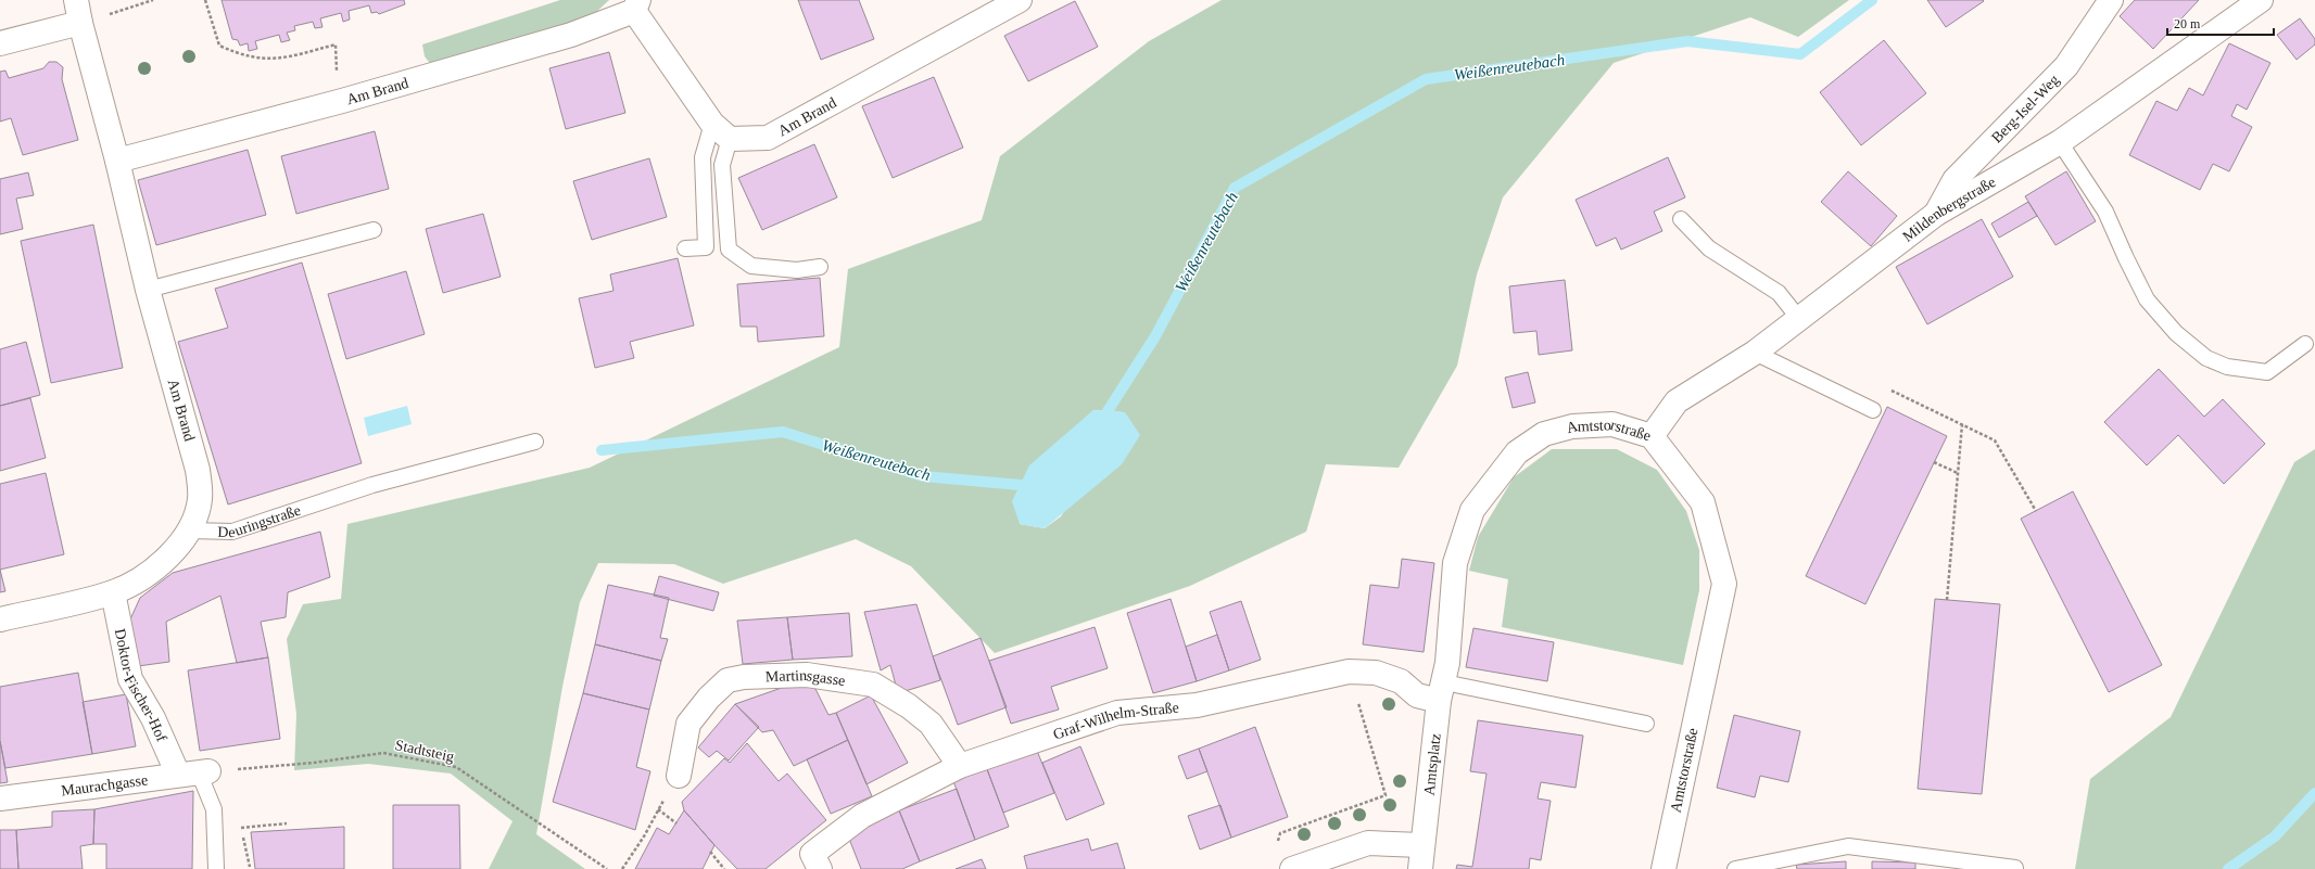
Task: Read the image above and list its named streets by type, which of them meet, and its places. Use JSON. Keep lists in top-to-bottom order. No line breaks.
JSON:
{"streets":{"street":["Am Brand","Berg-Isel-Weg","Mildenbergstraße","Amtstorstraße","Martinsgasse","Doktor-Fischer-Hof","Graf-Wilhelm-Straße","Amtsplatz","Maurachgasse"],"lane":["Deuringstraße"],"path":["Stadtsteig"]},"crossings":[["Am Brand","Deuringstraße"],["Berg-Isel-Weg","Mildenbergstraße"],["Mildenbergstraße","Amtstorstraße"],["Amtstorstraße","Graf-Wilhelm-Straße"],["Amtstorstraße","Amtsplatz"],["Martinsgasse","Graf-Wilhelm-Straße"],["Doktor-Fischer-Hof","Stadtsteig"],["Doktor-Fischer-Hof","Maurachgasse"],["Graf-Wilhelm-Straße","Amtsplatz"],["Stadtsteig","Maurachgasse"]],"water":["Weißenreutebach"],"scale_bar":"20 m"}
